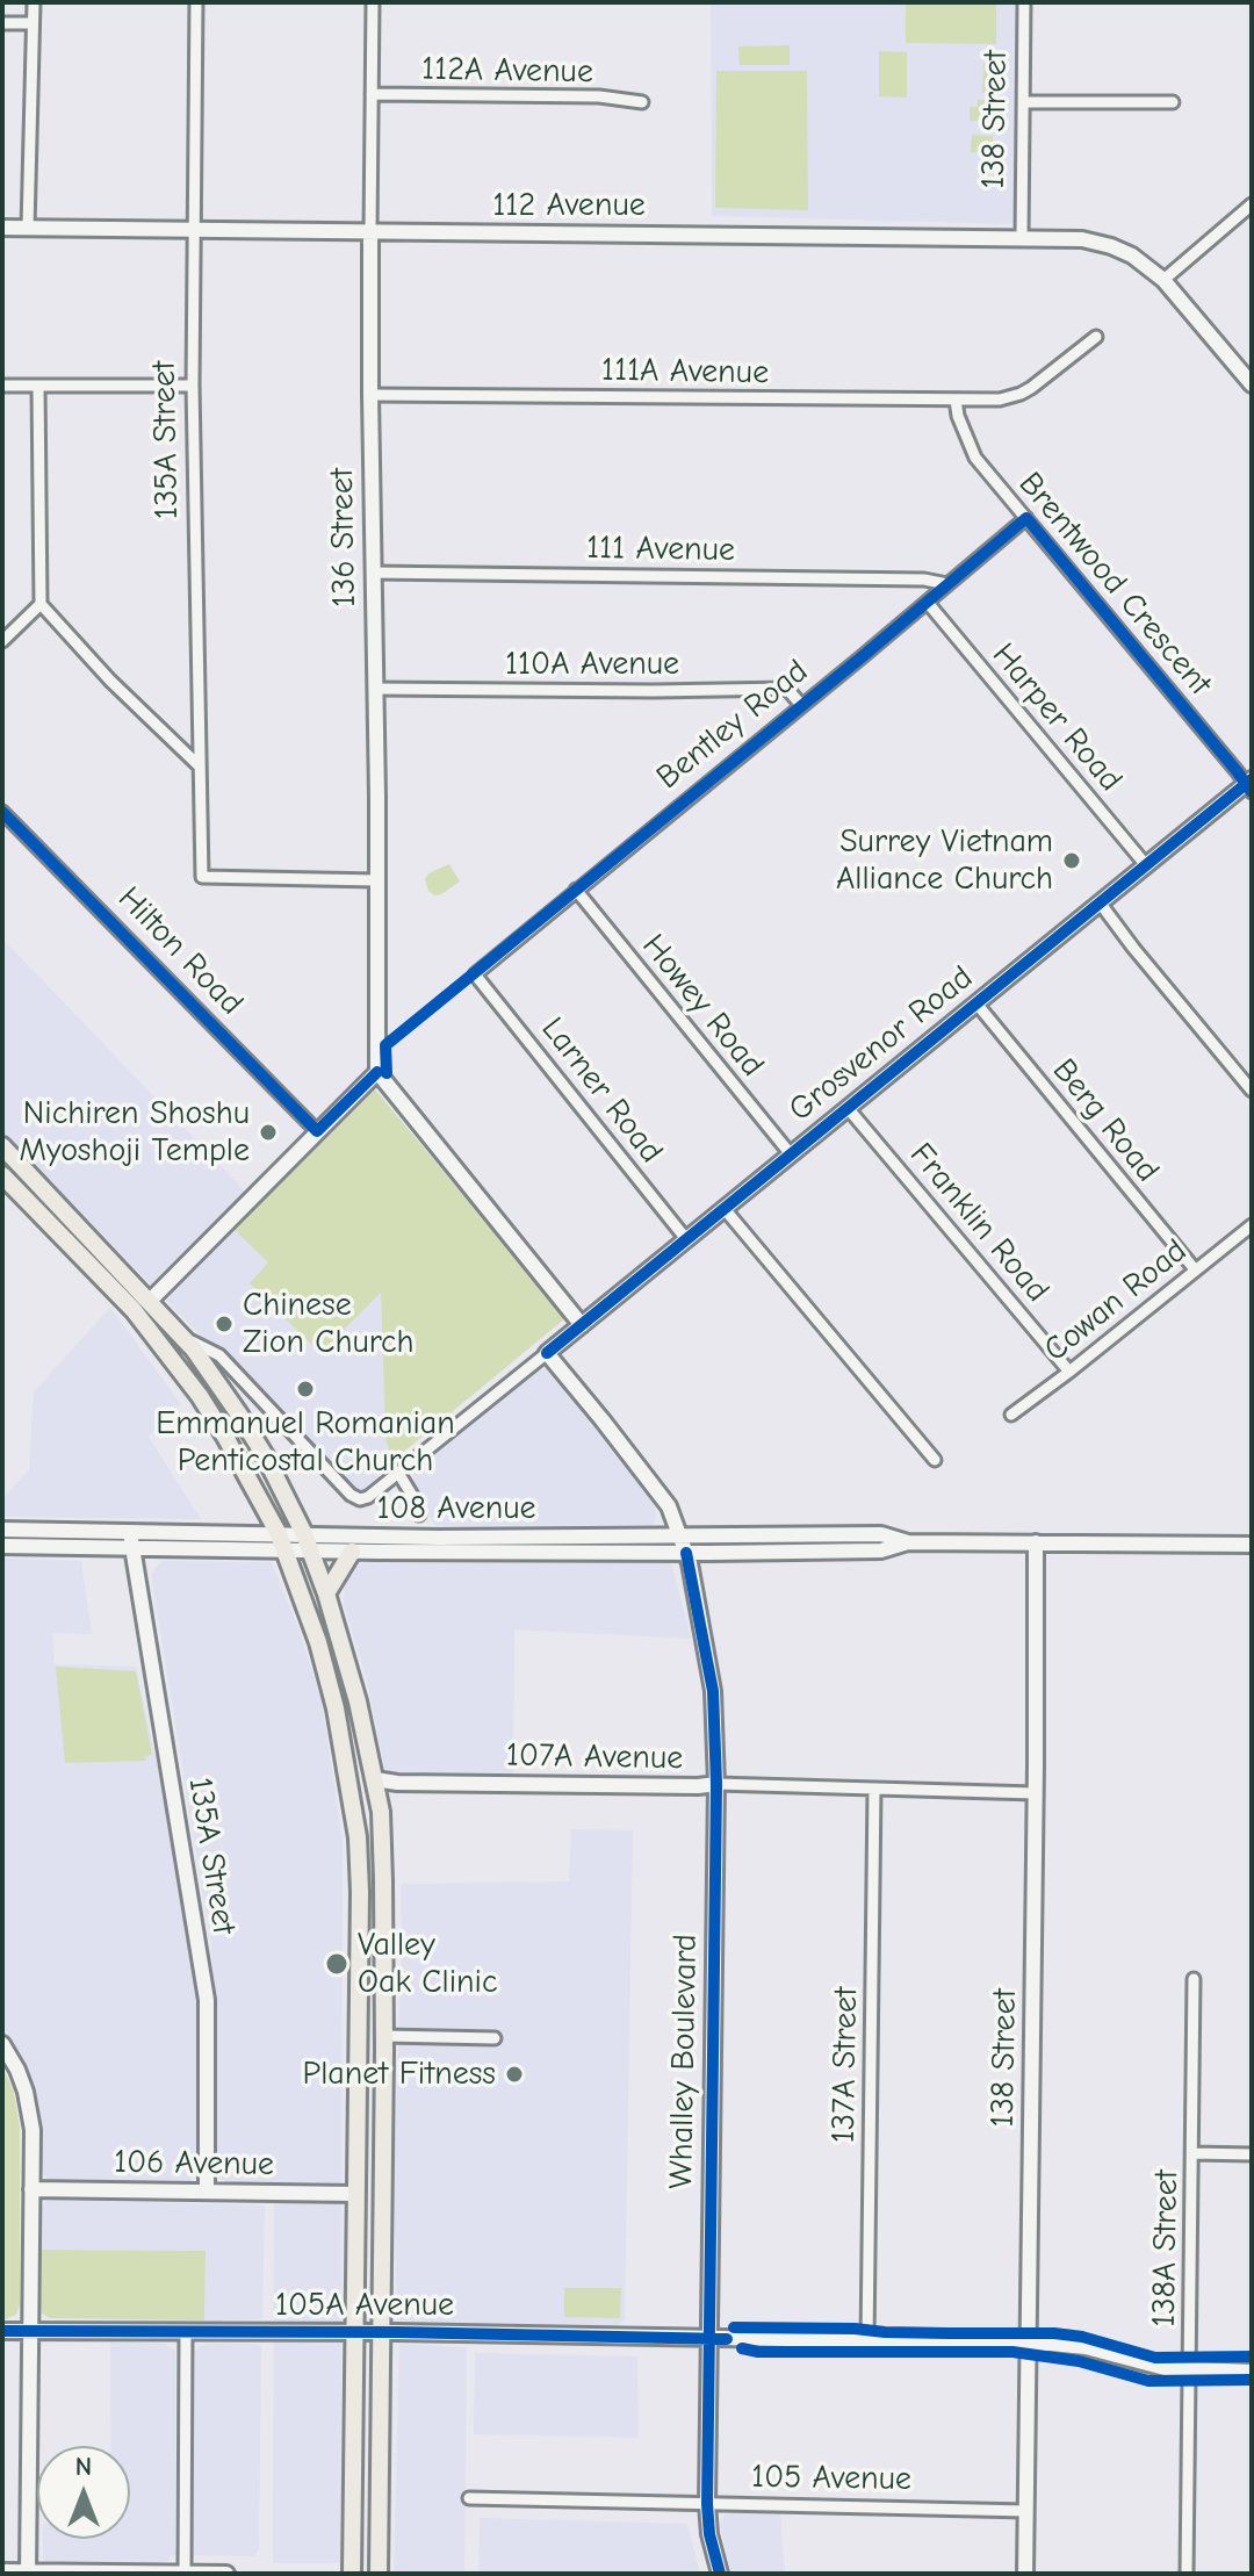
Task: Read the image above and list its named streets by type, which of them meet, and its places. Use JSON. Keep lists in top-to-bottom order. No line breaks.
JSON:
{"streets":{"street":["112A Avenue","138 Street","112 Avenue","111A Avenue","135A Street","136 Street","111 Avenue","Brentwood Crescent","110A Avenue","Harper Road","Bentley Road","Hilton Road","Howey Road","Grosvenor Road","Larner Road","Berg Road","Franklin Road","Cowan Road","108 Avenue","107A Avenue","Whalley Boulevard","137A Street","106 Avenue","138A Street","105A Avenue","105 Avenue"]},"crossings":[["112A Avenue","136 Street"],["138 Street","112 Avenue"],["138 Street","108 Avenue"],["138 Street","107A Avenue"],["138 Street","105A Avenue"],["138 Street","105 Avenue"],["112 Avenue","135A Street"],["112 Avenue","136 Street"],["111A Avenue","136 Street"],["111A Avenue","Brentwood Crescent"],["135A Street","136 Street"],["135A Street","108 Avenue"],["135A Street","106 Avenue"],["136 Street","111 Avenue"],["136 Street","110A Avenue"],["111 Avenue","Bentley Road"],["Brentwood Crescent","Bentley Road"],["Brentwood Crescent","Grosvenor Road"],["110A Avenue","Bentley Road"],["Harper Road","Bentley Road"],["Harper Road","Grosvenor Road"],["Bentley Road","Howey Road"],["Bentley Road","Larner Road"],["Howey Road","Grosvenor Road"],["Grosvenor Road","Larner Road"],["Grosvenor Road","Berg Road"],["Grosvenor Road","Franklin Road"],["Grosvenor Road","Whalley Boulevard"],["Berg Road","Cowan Road"],["Franklin Road","Cowan Road"],["108 Avenue","Whalley Boulevard"],["107A Avenue","Whalley Boulevard"],["107A Avenue","137A Street"],["Whalley Boulevard","105A Avenue"],["Whalley Boulevard","105 Avenue"],["137A Street","105A Avenue"],["138A Street","105A Avenue"]],"places":["Surrey Vietnam Alliance Church","Nichiren Shoshu Myoshoji Temple","Chinese Zion Church","Emmanuel Romanian Penticostal Church","Valley Oak Clinic","Planet Fitness"],"north":"top"}
